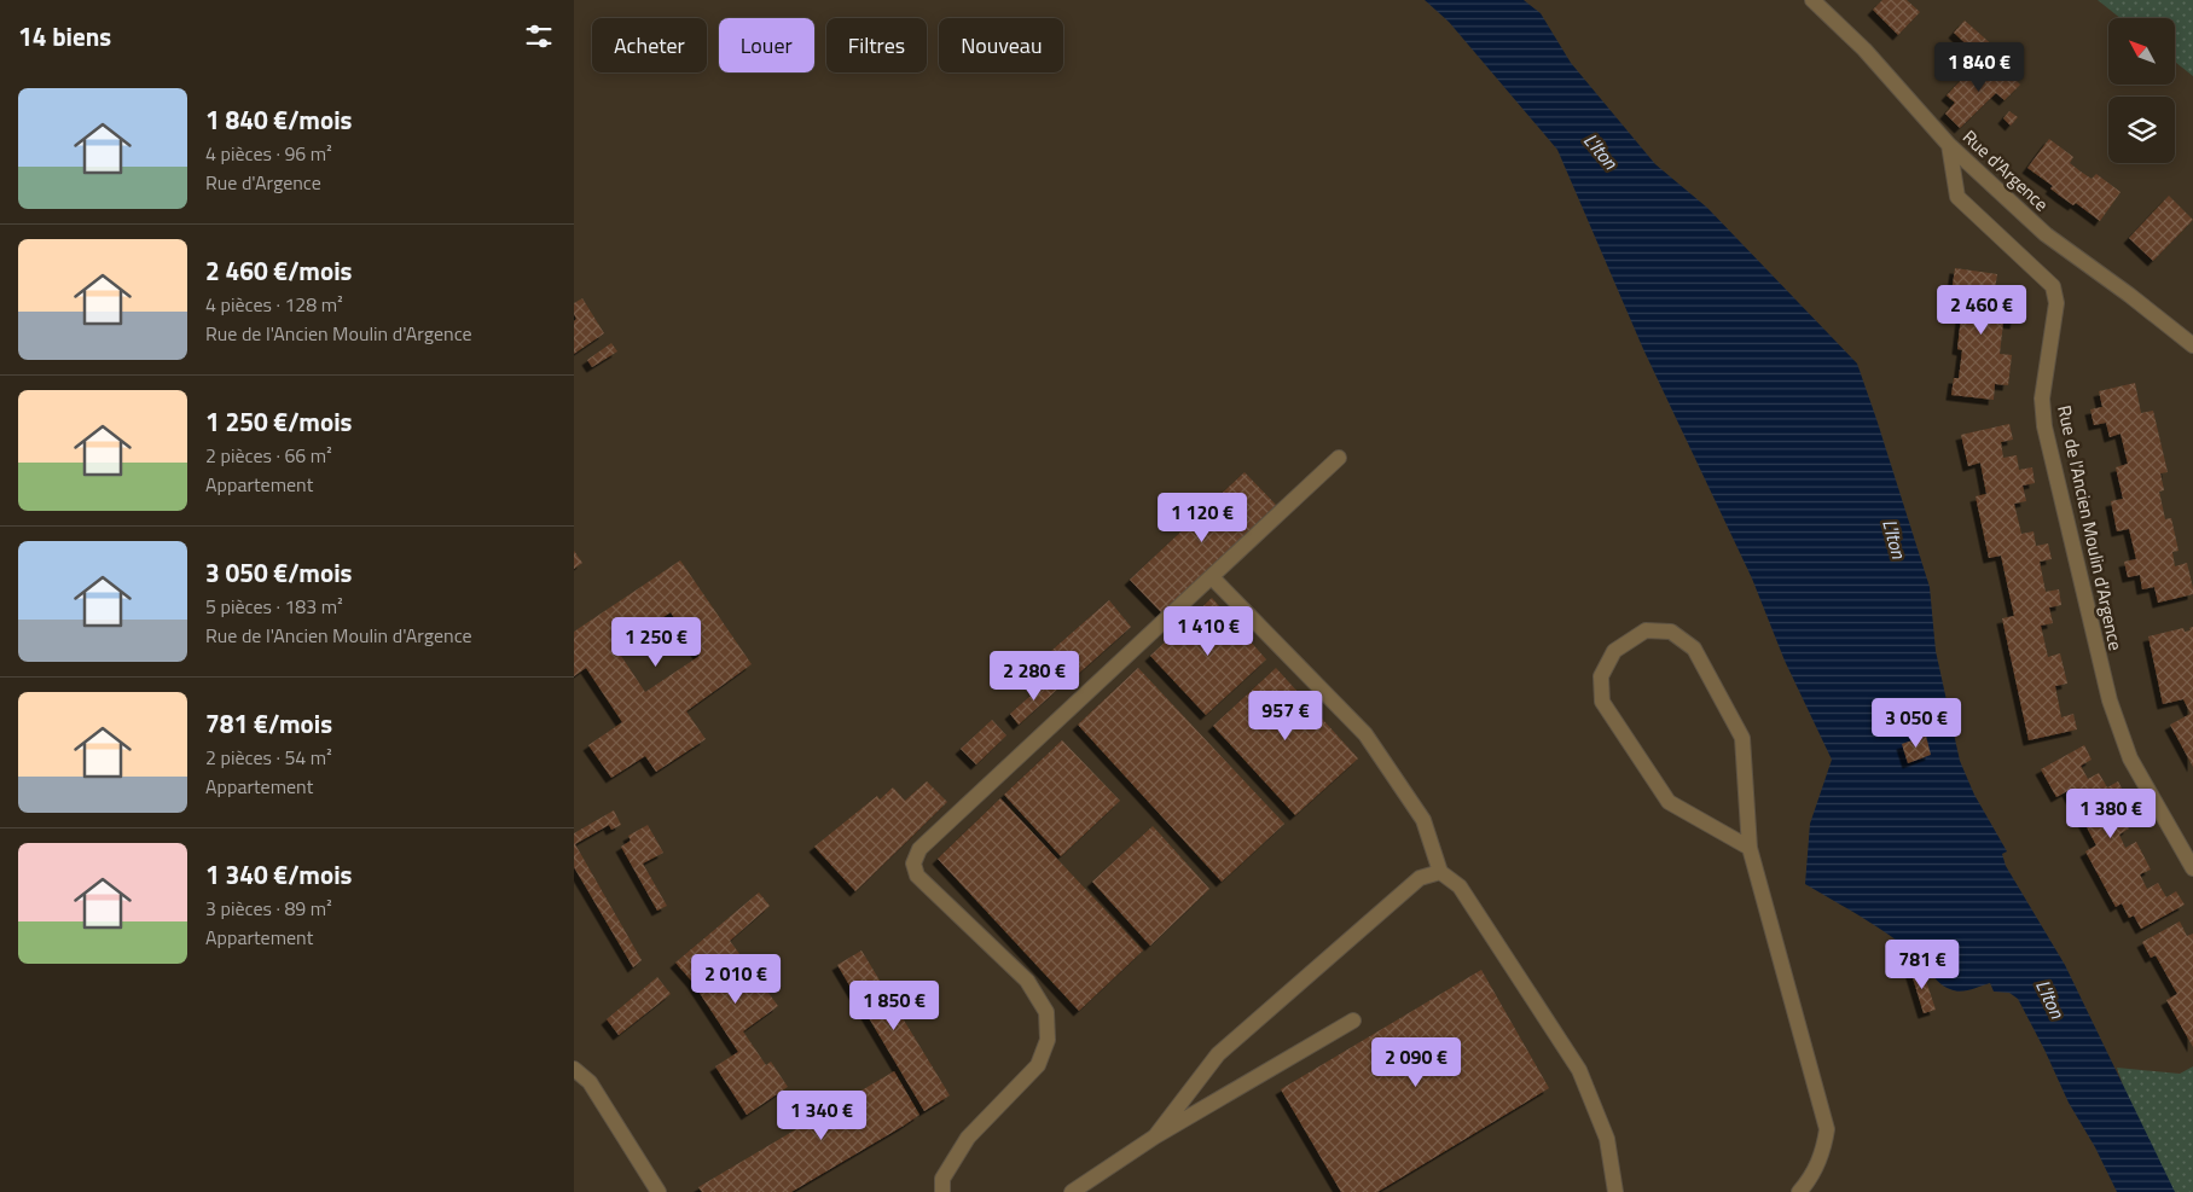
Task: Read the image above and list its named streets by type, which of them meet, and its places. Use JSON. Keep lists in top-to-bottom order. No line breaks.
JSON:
{"streets":{"street":["Rue d'Argence","Rue de l'Ancien Moulin d'Argence"]},"crossings":[["Rue d'Argence","Rue de l'Ancien Moulin d'Argence"]],"water":["L'Iton"],"north":"top left","page":{"heading":"14 biens","chip":["Acheter","Louer","Filtres","Nouveau"],"price":["1 840 €","2 460 €","1 120 €","1 410 €","1 250 €","2 280 €","957 €","3 050 €","1 380 €","781 €","2 010 €","1 850 €","2 090 €","1 340 €"],"list":[{"name":"1 840 €/mois","note":"4 pièces · 96 m² · Rue d'Argence"},{"name":"2 460 €/mois","note":"4 pièces · 128 m² · Rue de l'Ancien Moulin d'Argence"},{"name":"1 250 €/mois","note":"2 pièces · 66 m² · Appartement"},{"name":"3 050 €/mois","note":"5 pièces · 183 m² · Rue de l'Ancien Moulin d'Argence"},{"name":"781 €/mois","note":"2 pièces · 54 m² · Appartement"},{"name":"1 340 €/mois","note":"3 pièces · 89 m² · Appartement"}]}}
